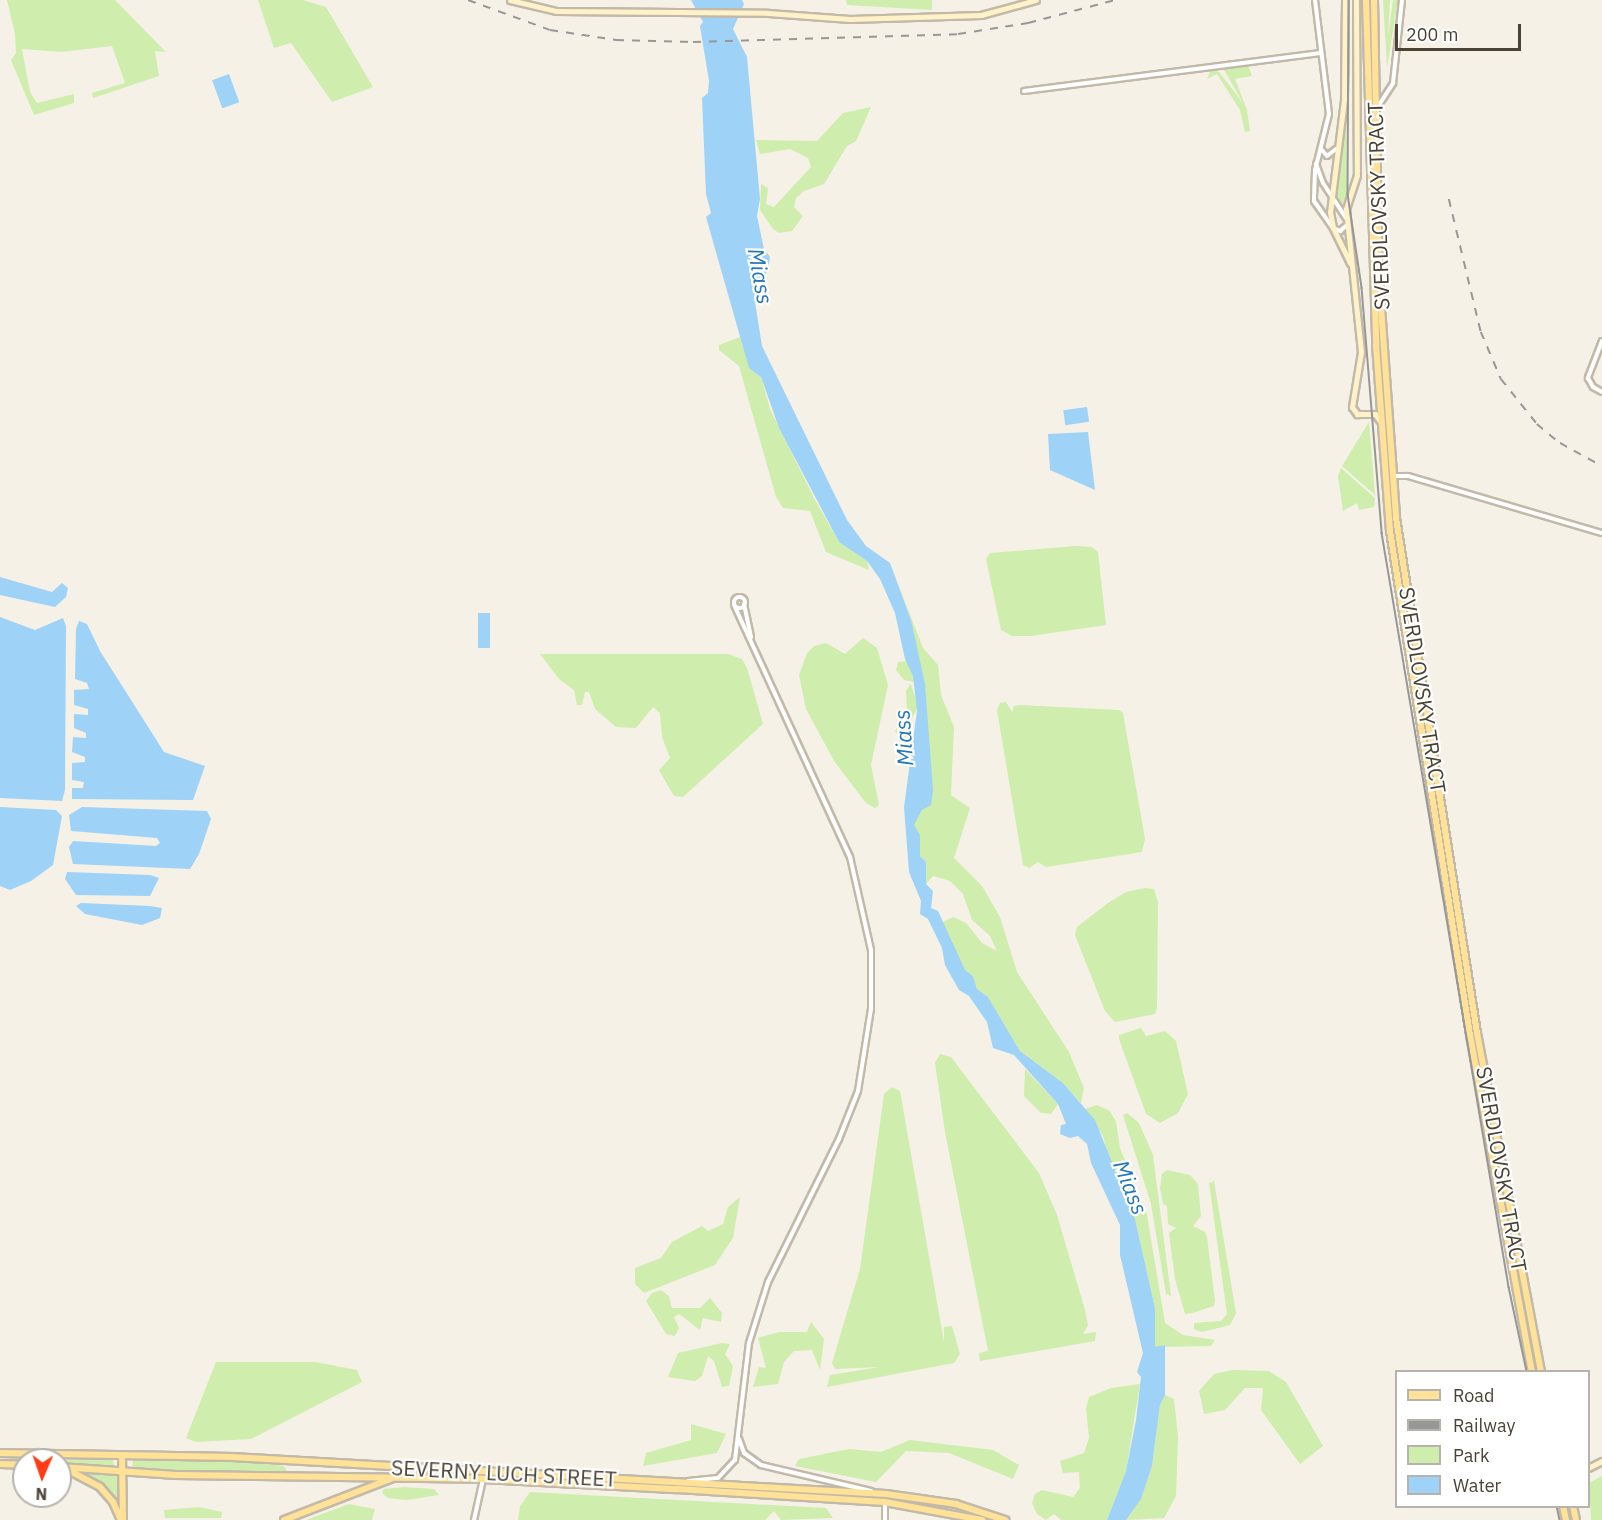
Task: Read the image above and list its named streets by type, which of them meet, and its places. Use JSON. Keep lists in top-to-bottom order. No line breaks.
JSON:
{"streets":{"main road":["SVERDLOVSKY TRACT","SEVERNY LUCH STREET"]},"water":["Miass"],"legend":["Road","Railway","Park","Water"],"scale_bar":"200 m","north":"bottom"}
